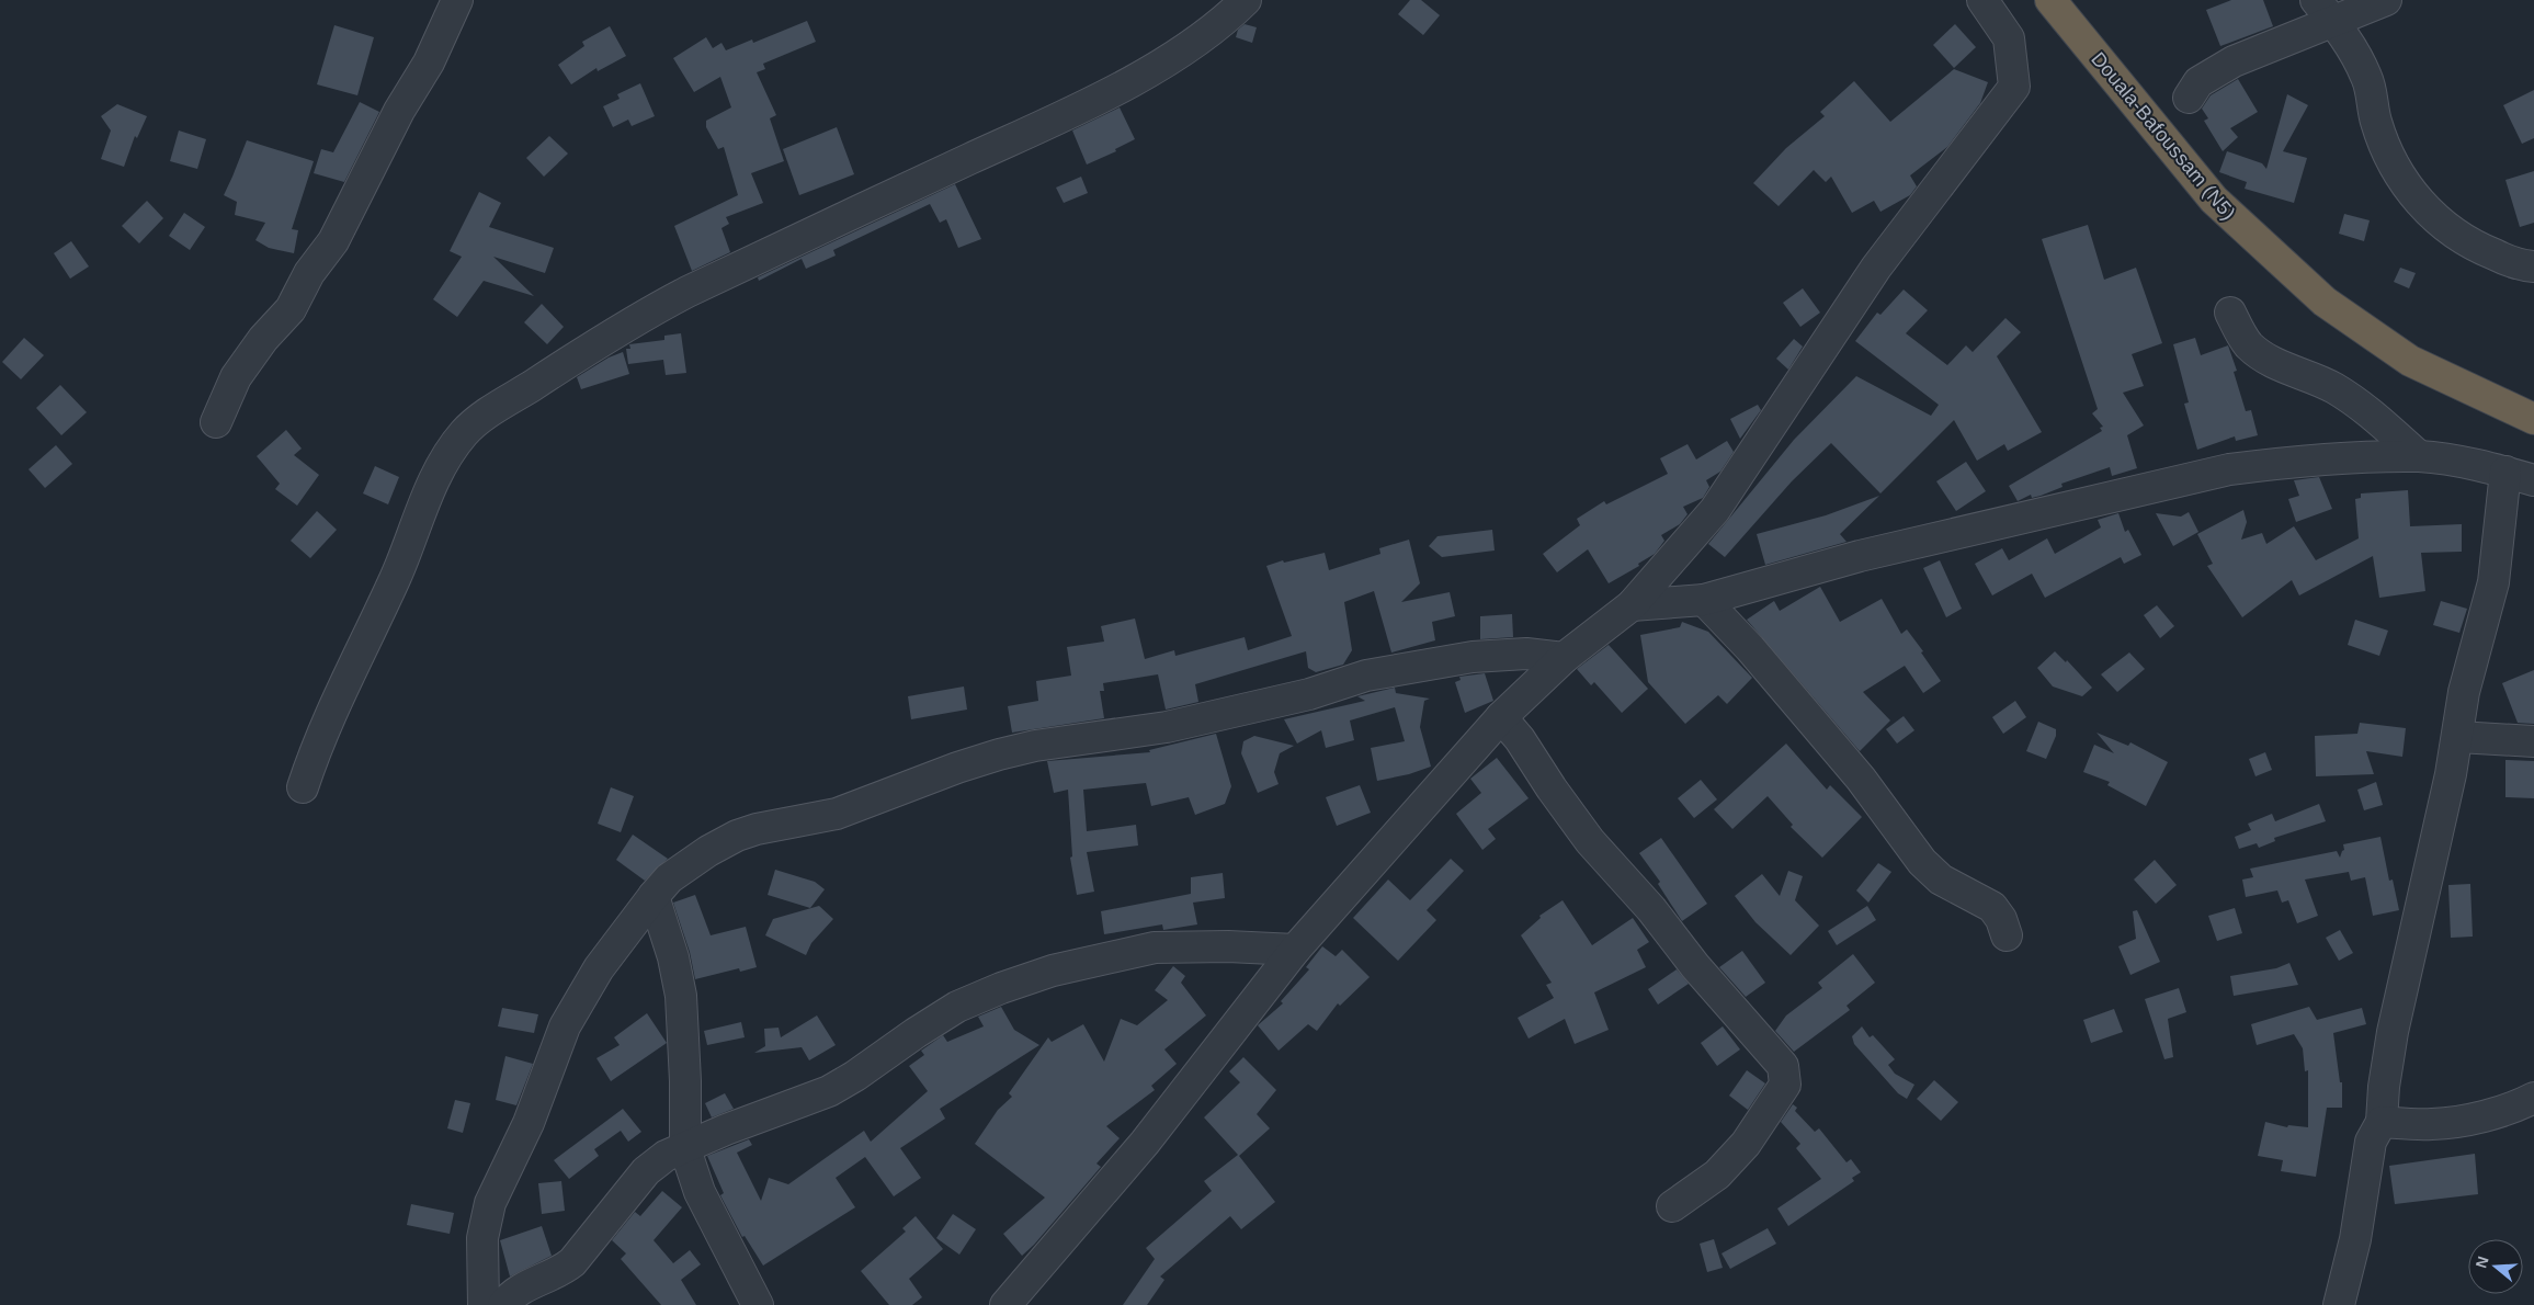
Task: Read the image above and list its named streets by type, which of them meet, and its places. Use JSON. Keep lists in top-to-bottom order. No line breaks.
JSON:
{"streets":{"highway":["Douala-Bafoussam (N5)"]},"north":"left"}
